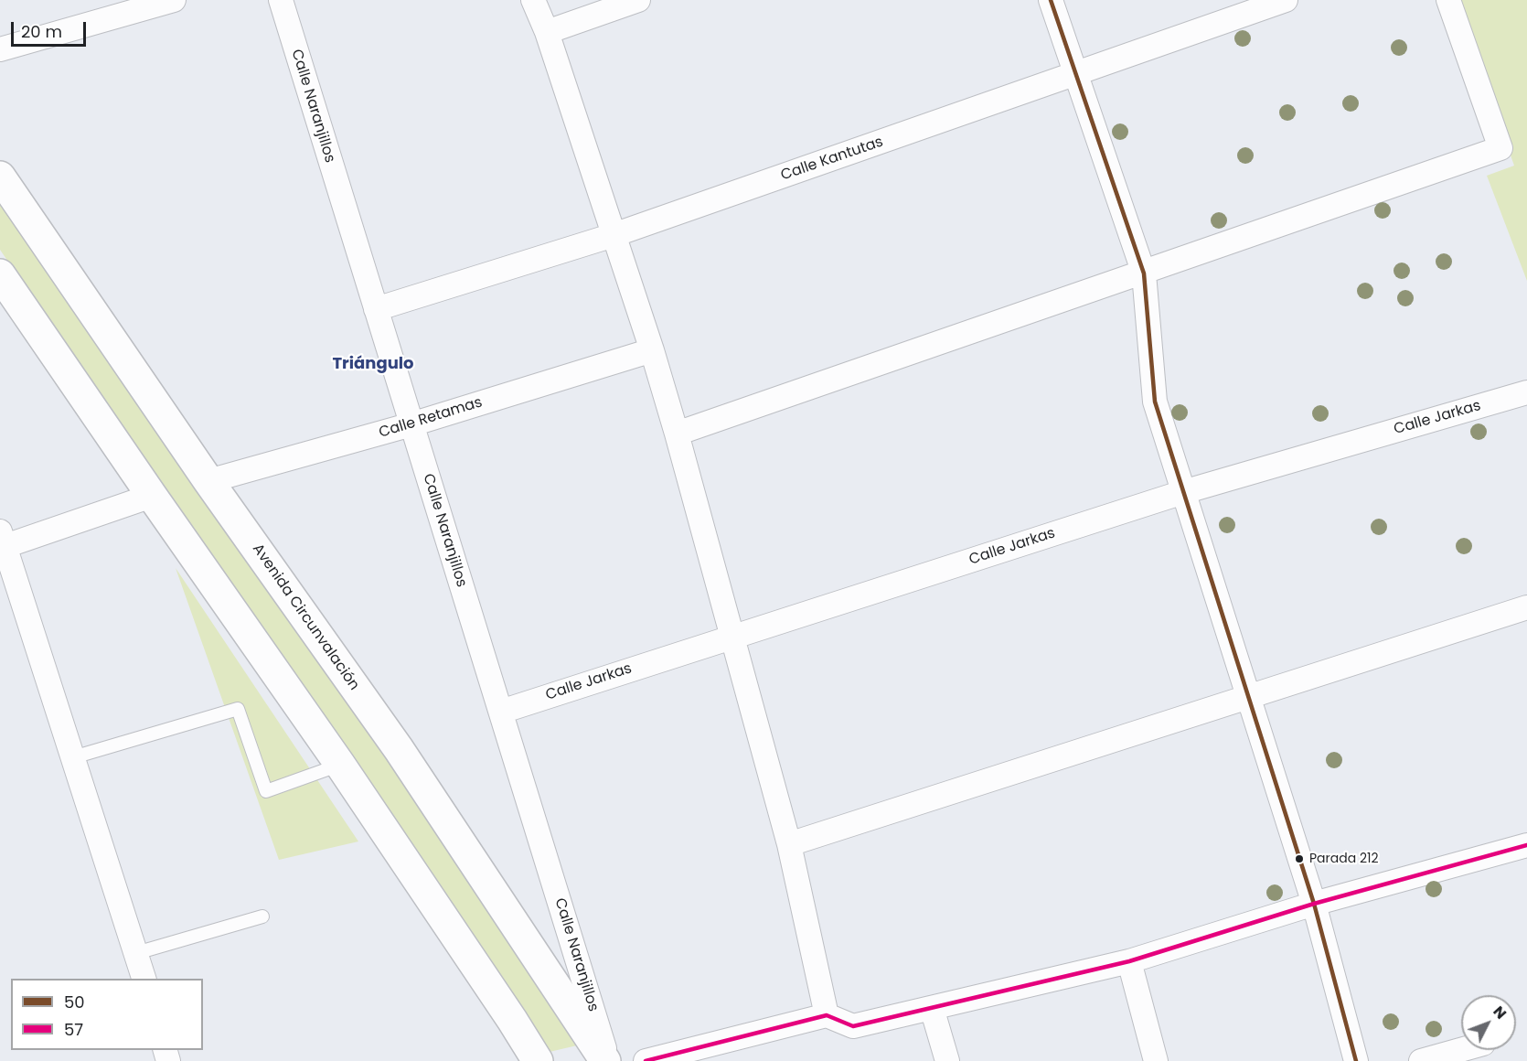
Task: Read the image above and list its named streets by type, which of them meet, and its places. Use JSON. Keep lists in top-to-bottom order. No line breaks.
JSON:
{"streets":{"main road":["Avenida Circunvalación"],"street":["Calle Naranjillos","Calle Kantutas","Calle Retamas","Calle Jarkas"]},"crossings":[["Calle Naranjillos","Calle Kantutas"],["Calle Naranjillos","Calle Retamas"],["Calle Naranjillos","Calle Jarkas"],["Calle Naranjillos","Avenida Circunvalación"],["Calle Retamas","Avenida Circunvalación"]],"districts":["Triángulo"],"places":["Parada 212"],"lines":["transit line 50","transit line 57"],"legend":["50","57"],"scale_bar":"20 m","north":"top right"}
